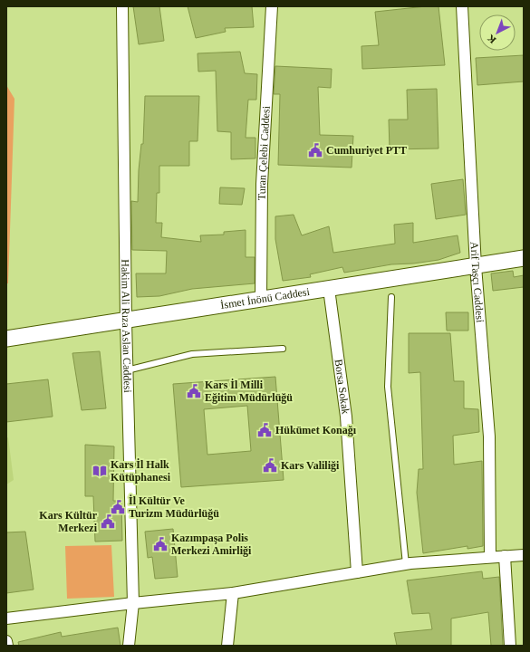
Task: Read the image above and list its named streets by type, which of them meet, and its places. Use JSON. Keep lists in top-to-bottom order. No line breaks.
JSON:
{"streets":{"main road":["İsmet İnönü Caddesi"],"street":["Turan Çelebi Caddesi","Arif Taşçı Caddesi","Hakim Ali Rıza Aslan Caddesi","Borsa Sokak"]},"crossings":[["Turan Çelebi Caddesi","İsmet İnönü Caddesi"],["Arif Taşçı Caddesi","İsmet İnönü Caddesi"],["İsmet İnönü Caddesi","Hakim Ali Rıza Aslan Caddesi"],["İsmet İnönü Caddesi","Borsa Sokak"]],"places":{"public building":["Cumhuriyet PTT","Kars İl Milli Eğitim Müdürlüğü","Hükümet Konağı","Kars Valiliği","İl Kültür Ve Turizm Müdürlüğü","Kars Kültür Merkezi","Kazımpaşa Polis Merkezi Amirliği"],"library":["Kars İl Halk Kütüphanesi"]},"north":"bottom left"}
